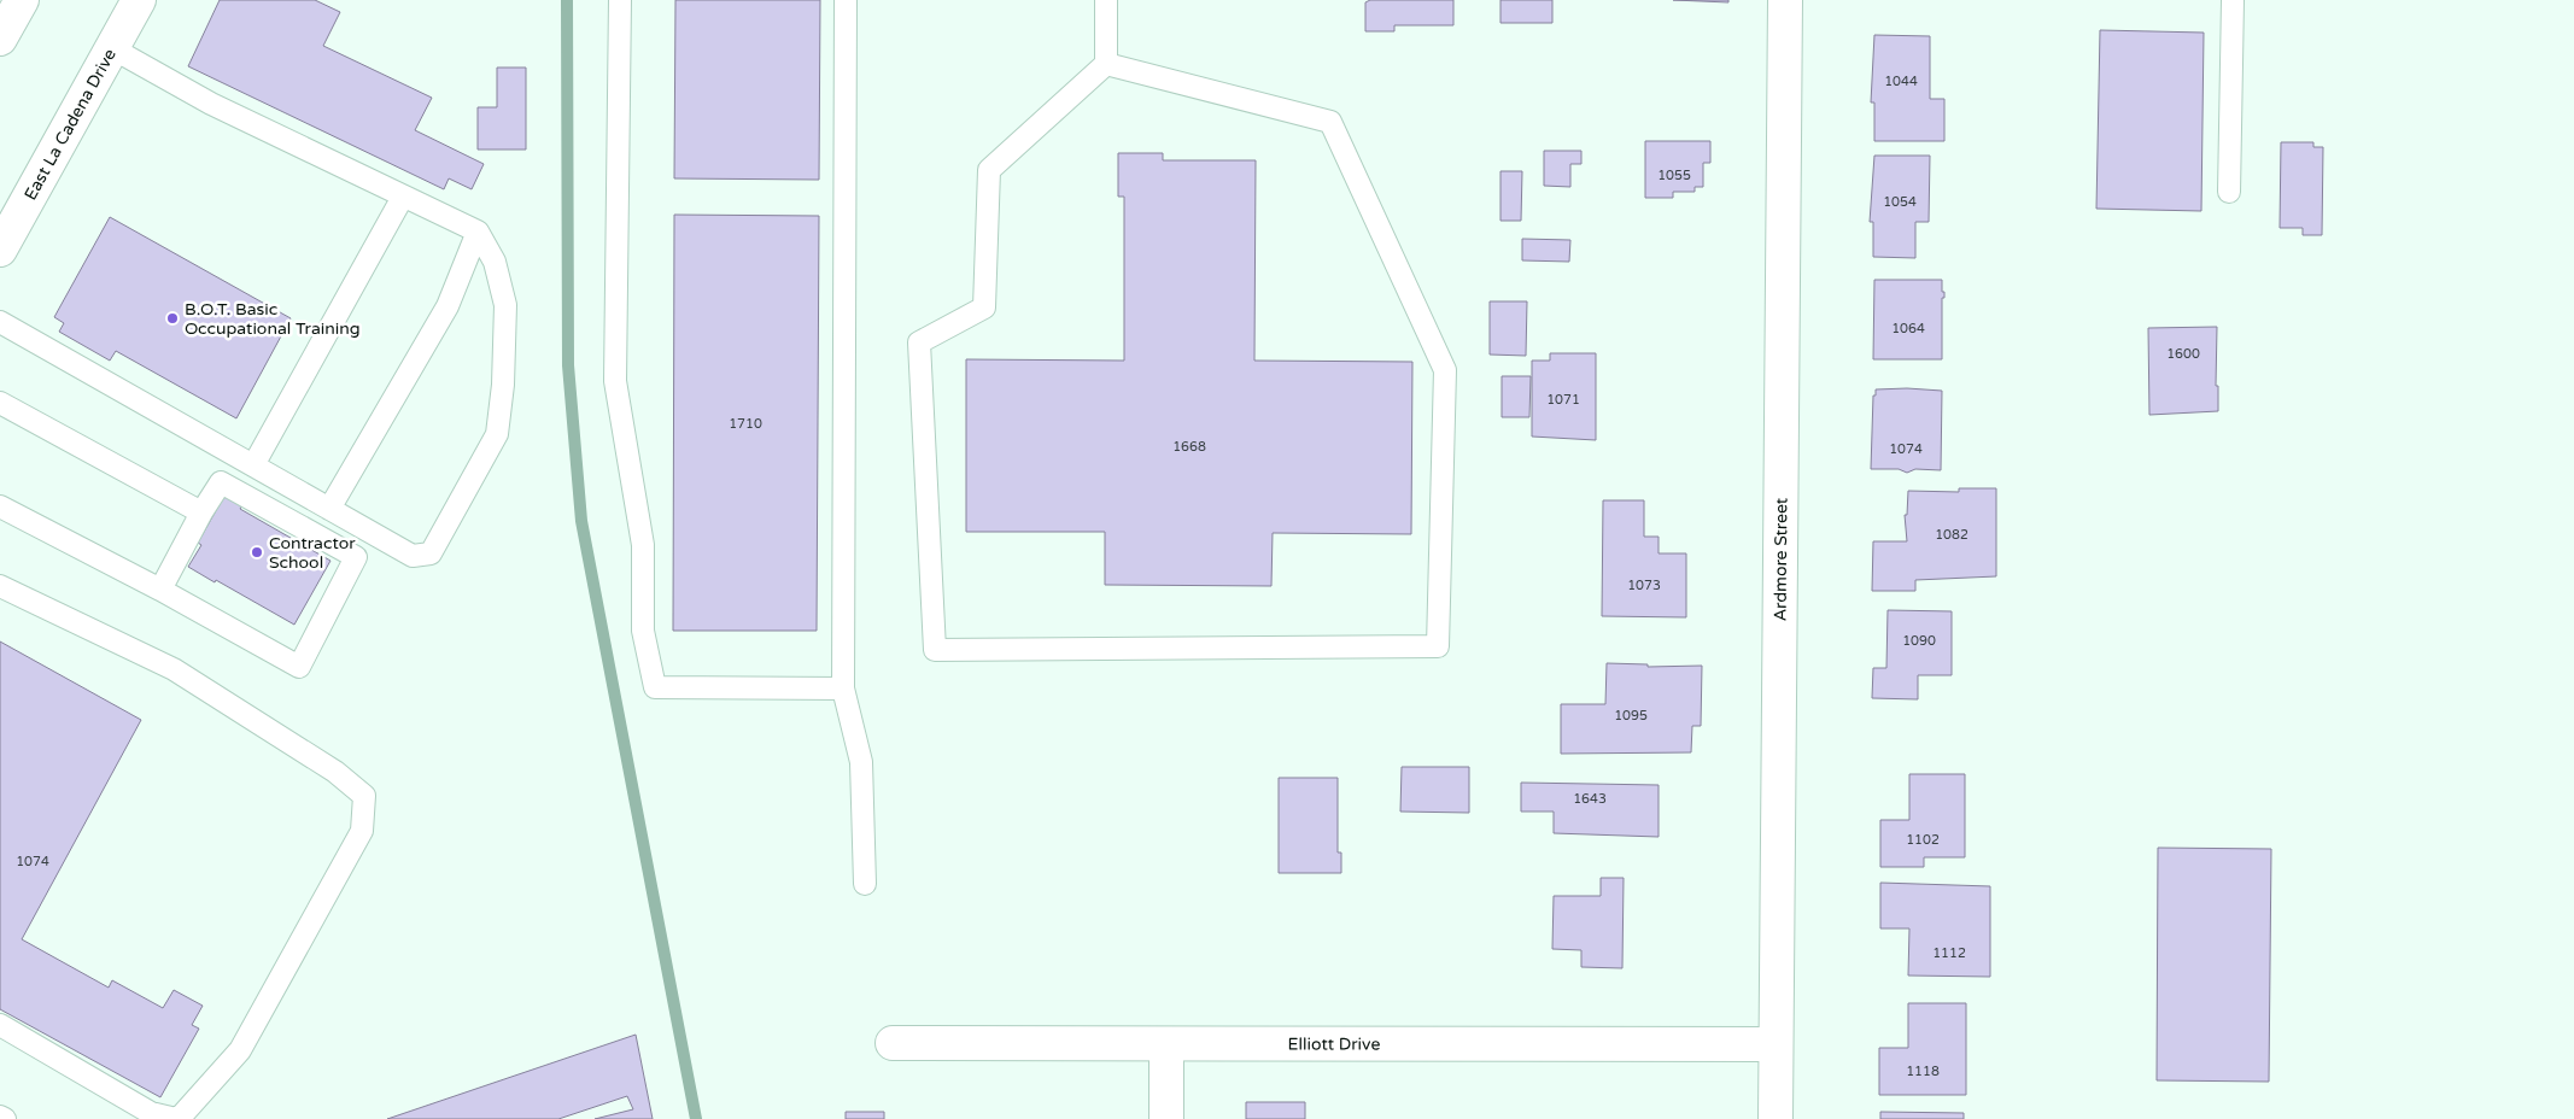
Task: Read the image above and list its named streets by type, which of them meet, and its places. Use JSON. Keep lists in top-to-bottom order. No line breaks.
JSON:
{"streets":{"main road":["East La Cadena Drive","Ardmore Street","Elliott Drive"]},"crossings":[["Ardmore Street","Elliott Drive"]],"places":["B.O.T. Basic Occupational Training","Contractor School"],"house_numbers":["1044","1055","1054","1064","1600","1071","1710","1668","1074","1082","1073","1090","1095","1643","1102","1074","1112","1118"]}
